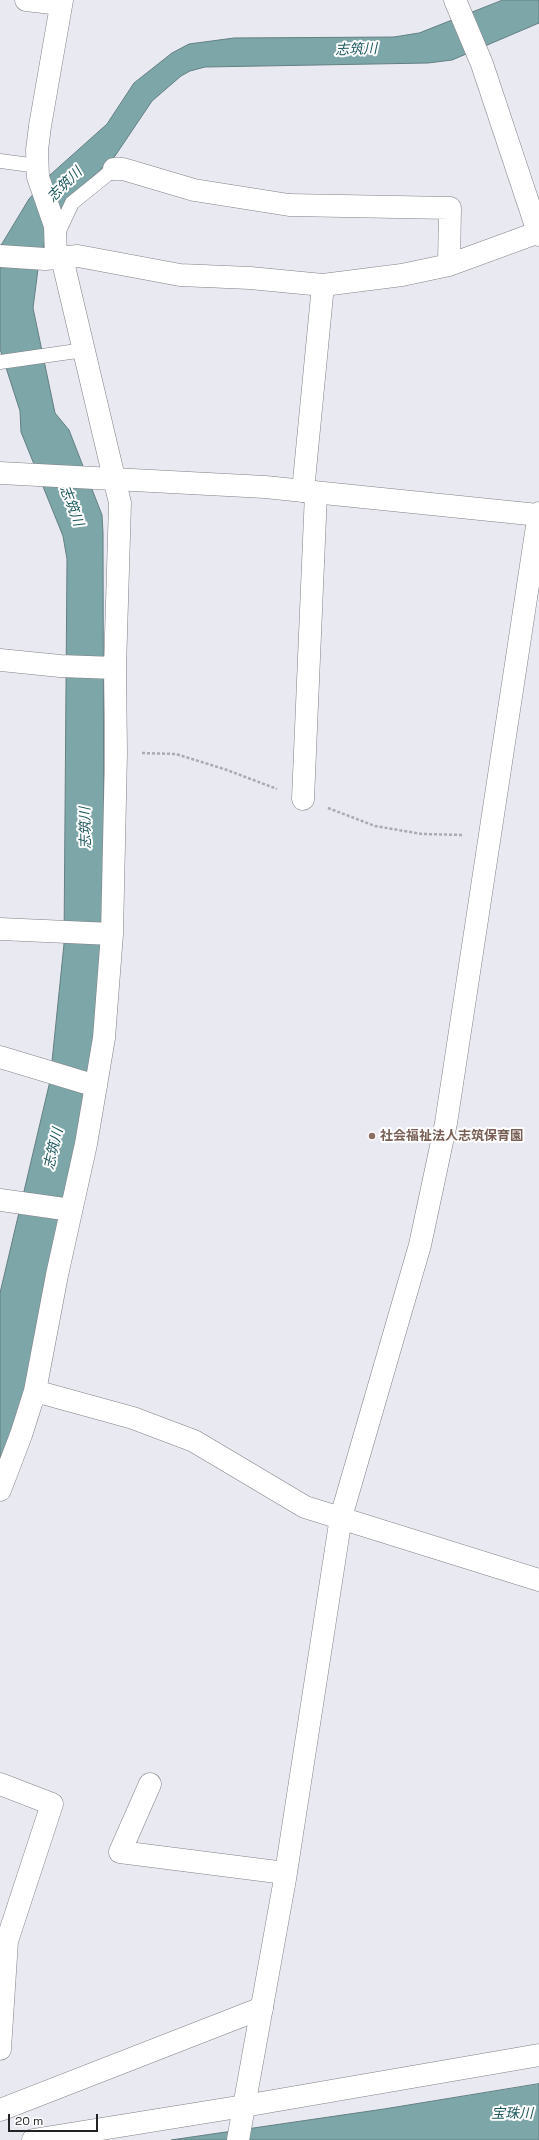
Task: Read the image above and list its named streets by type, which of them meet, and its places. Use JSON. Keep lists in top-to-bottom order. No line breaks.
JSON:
{"water":["志筑川","宝珠川"],"places":["社会福祉法人志筑保育園"],"scale_bar":"20 m"}
